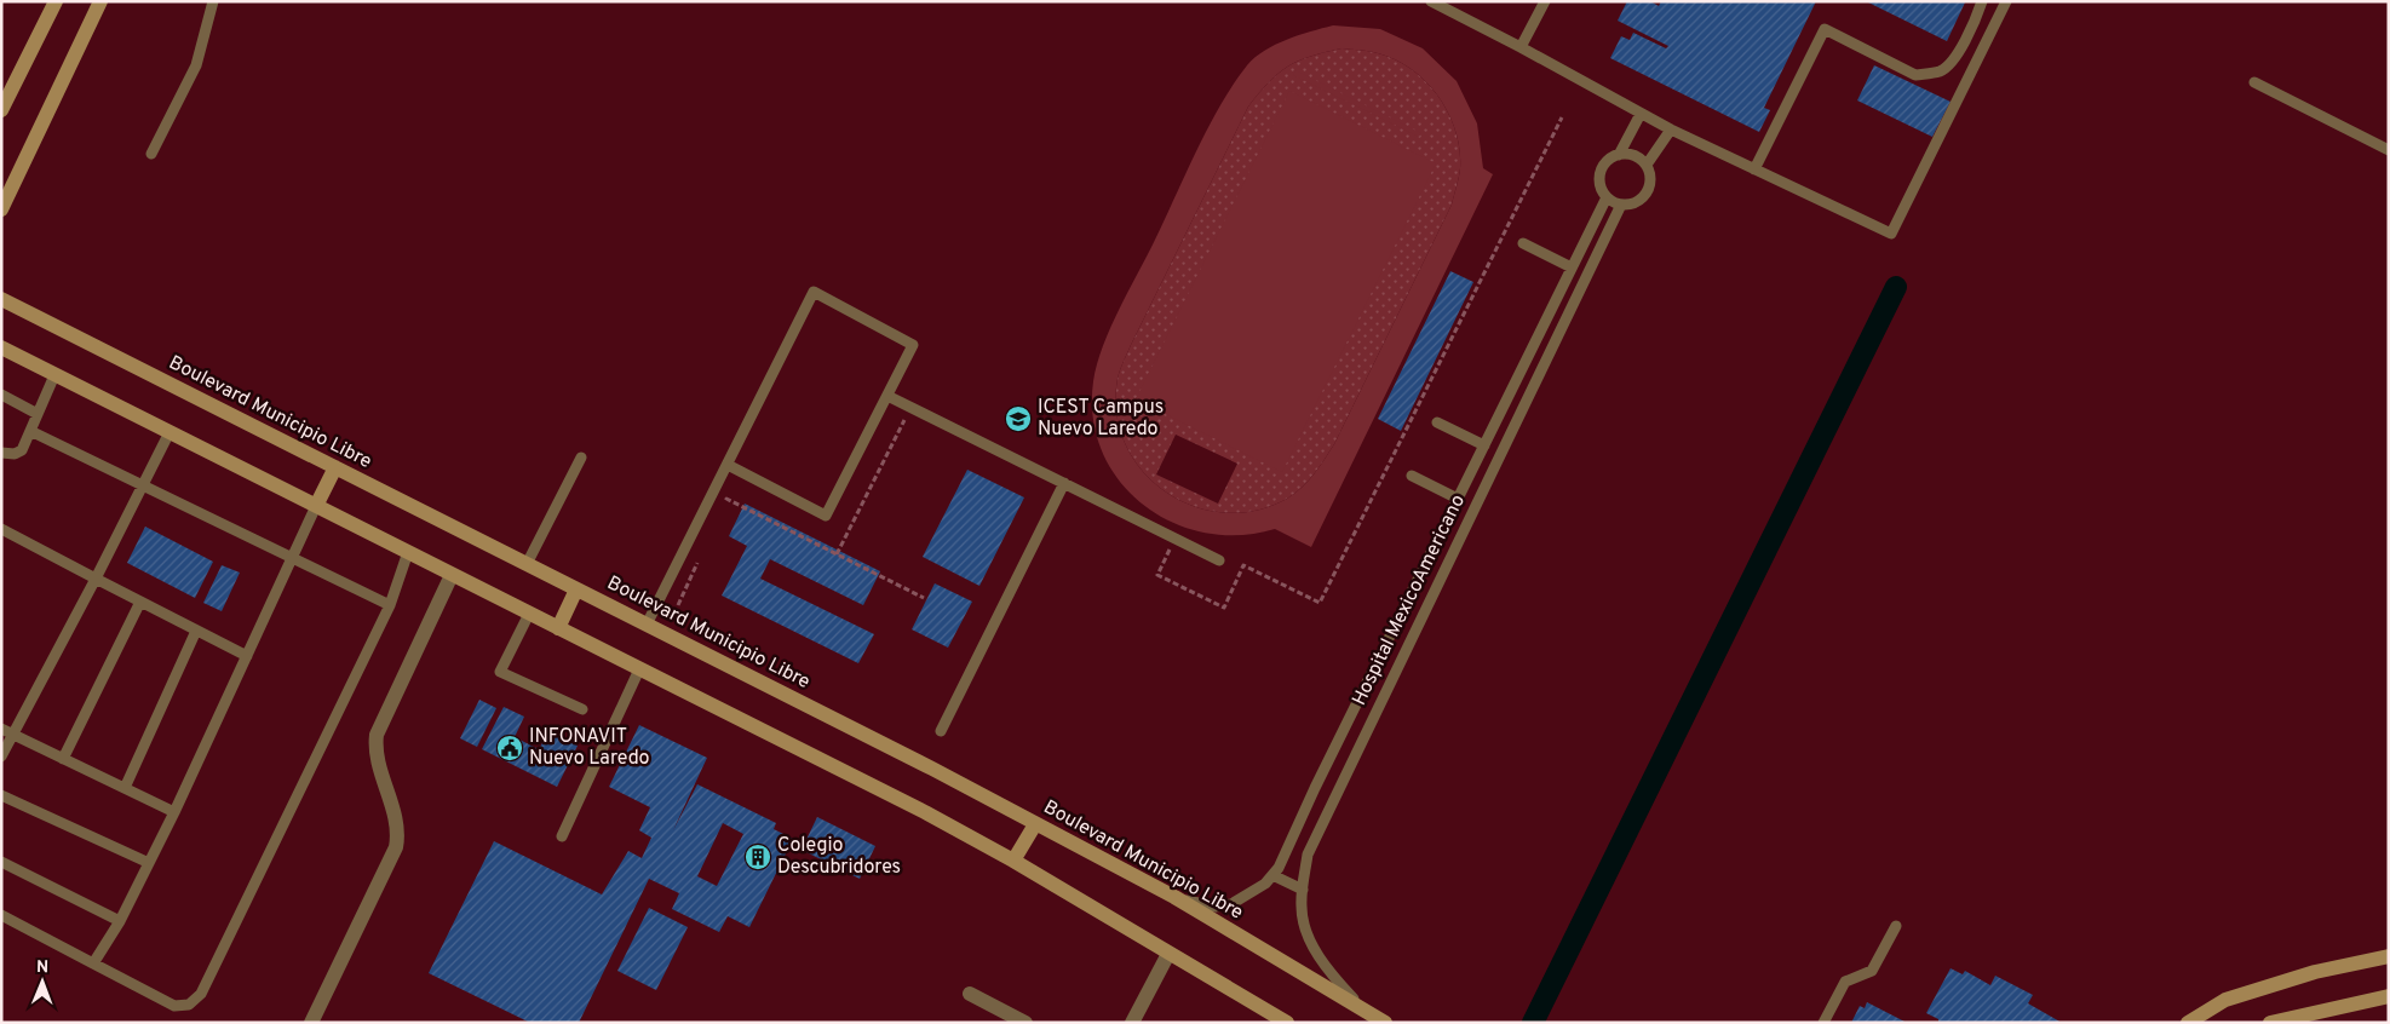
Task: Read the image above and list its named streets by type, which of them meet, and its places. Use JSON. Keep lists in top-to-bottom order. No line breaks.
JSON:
{"streets":{"main road":["Boulevard Municipio Libre"],"lane":["Hospital MexicoAmericano"]},"crossings":[["Boulevard Municipio Libre","Hospital MexicoAmericano"]],"places":{"school or university":["ICEST Campus Nuevo Laredo"],"public building":["INFONAVIT Nuevo Laredo"],"building":["Colegio Descubridores"]},"north":"top"}
